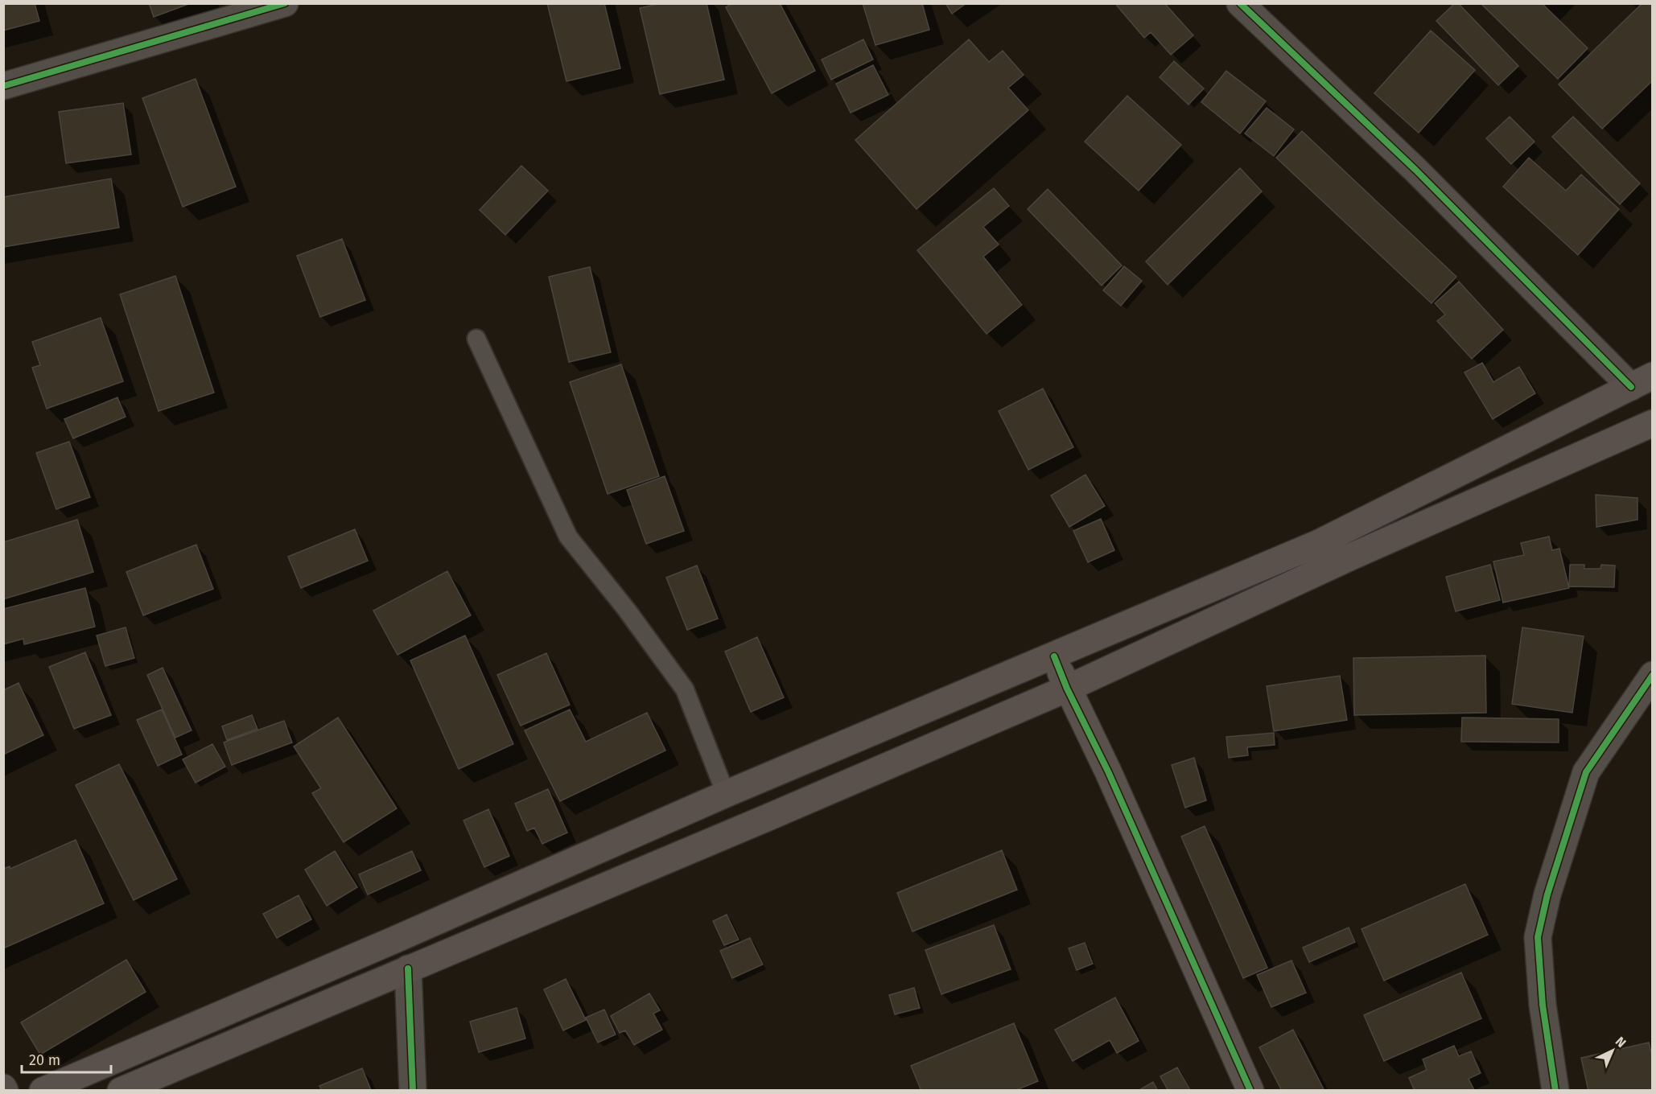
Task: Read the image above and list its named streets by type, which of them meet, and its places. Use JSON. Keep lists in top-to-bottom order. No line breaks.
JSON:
{"scale_bar":"20 m","north":"top right"}
